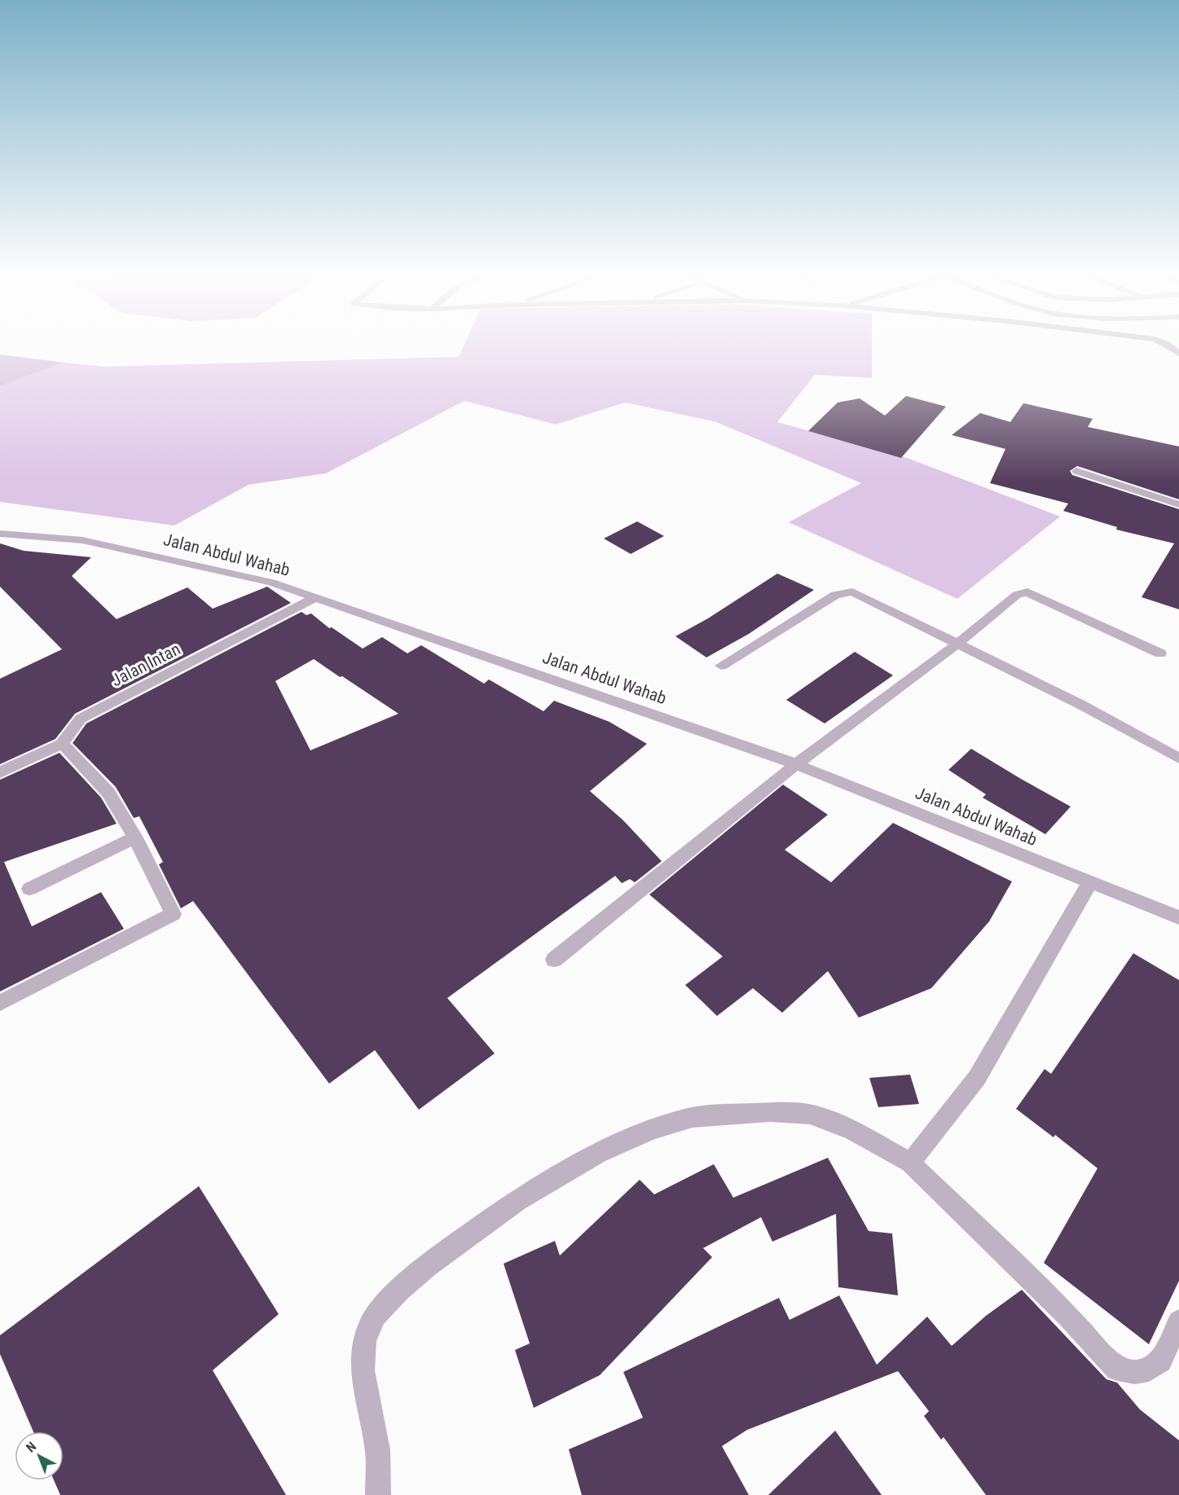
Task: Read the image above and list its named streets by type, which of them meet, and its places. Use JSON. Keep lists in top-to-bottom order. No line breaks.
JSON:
{"streets":{"street":["Jalan Abdul Wahab","Jalan Intan"]},"crossings":[["Jalan Abdul Wahab","Jalan Intan"]],"north":"top left"}
